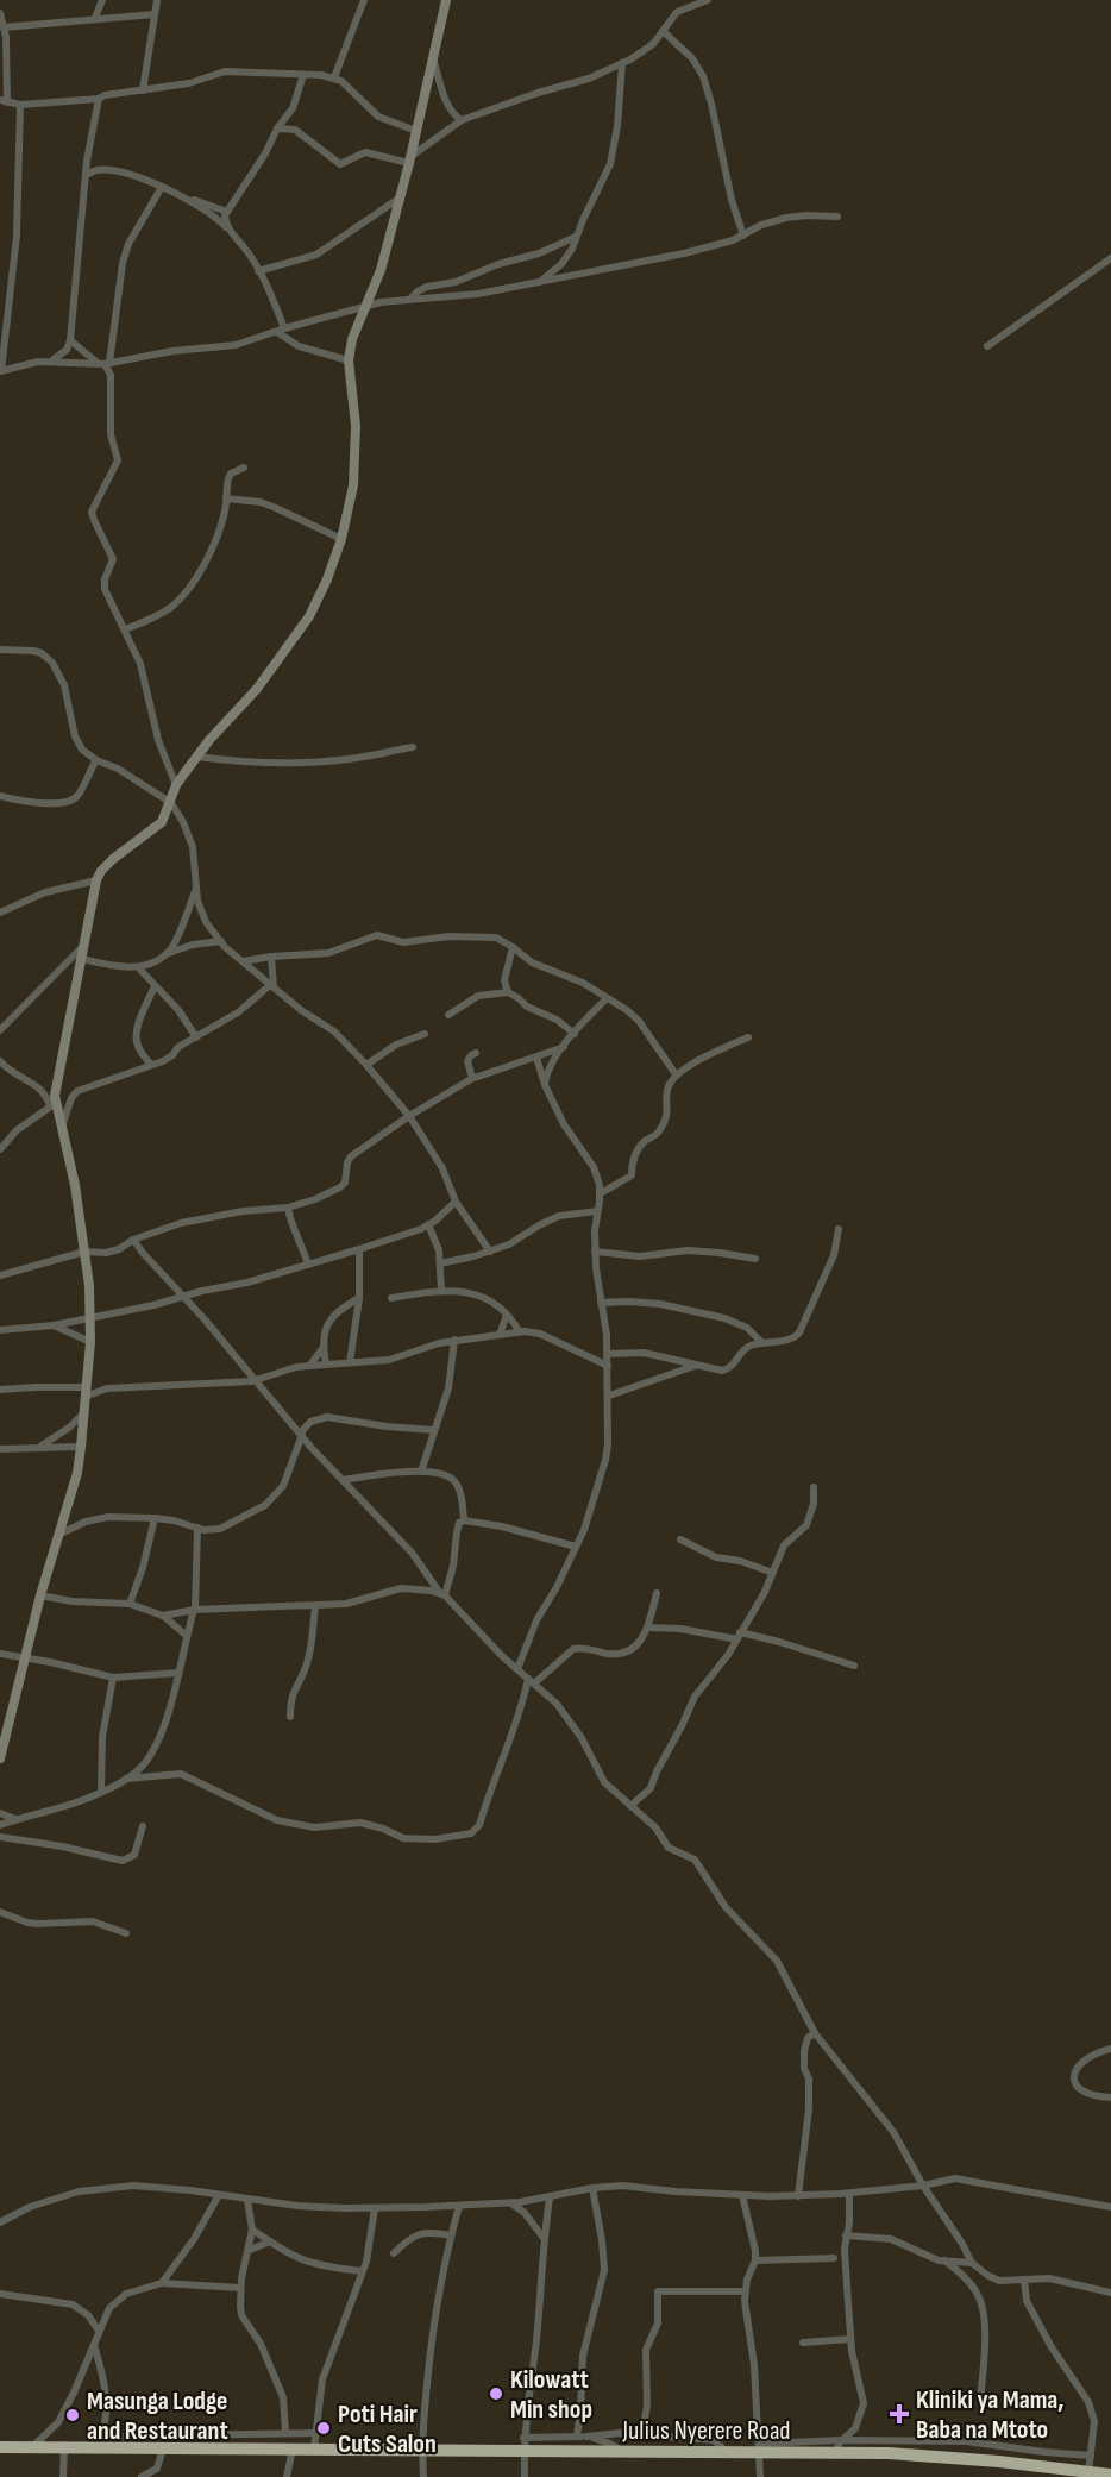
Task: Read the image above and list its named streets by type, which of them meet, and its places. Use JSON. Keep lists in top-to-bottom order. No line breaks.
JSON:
{"streets":{"highway":["Julius Nyerere Road"]},"places":{"other":["Kilowatt Min shop","Masunga Lodge and Restaurant","Poti Hair Cuts Salon"],"health":["Kliniki ya Mama, Baba na Mtoto"]}}
